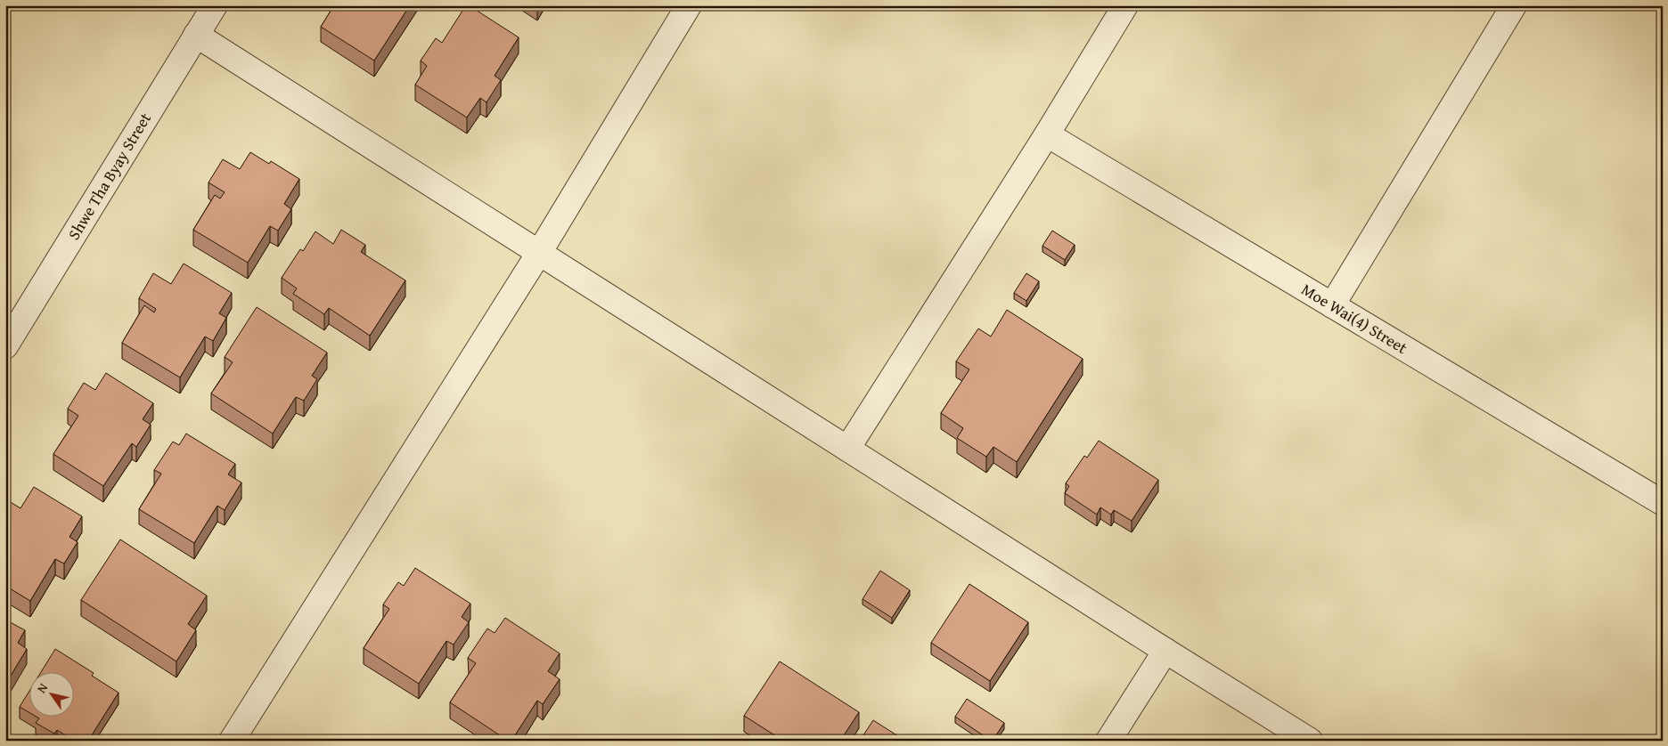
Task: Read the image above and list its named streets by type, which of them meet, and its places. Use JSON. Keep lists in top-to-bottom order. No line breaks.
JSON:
{"streets":{"street":["Shwe Tha Byay Street","Moe Wai(4) Street"]},"north":"top left"}
